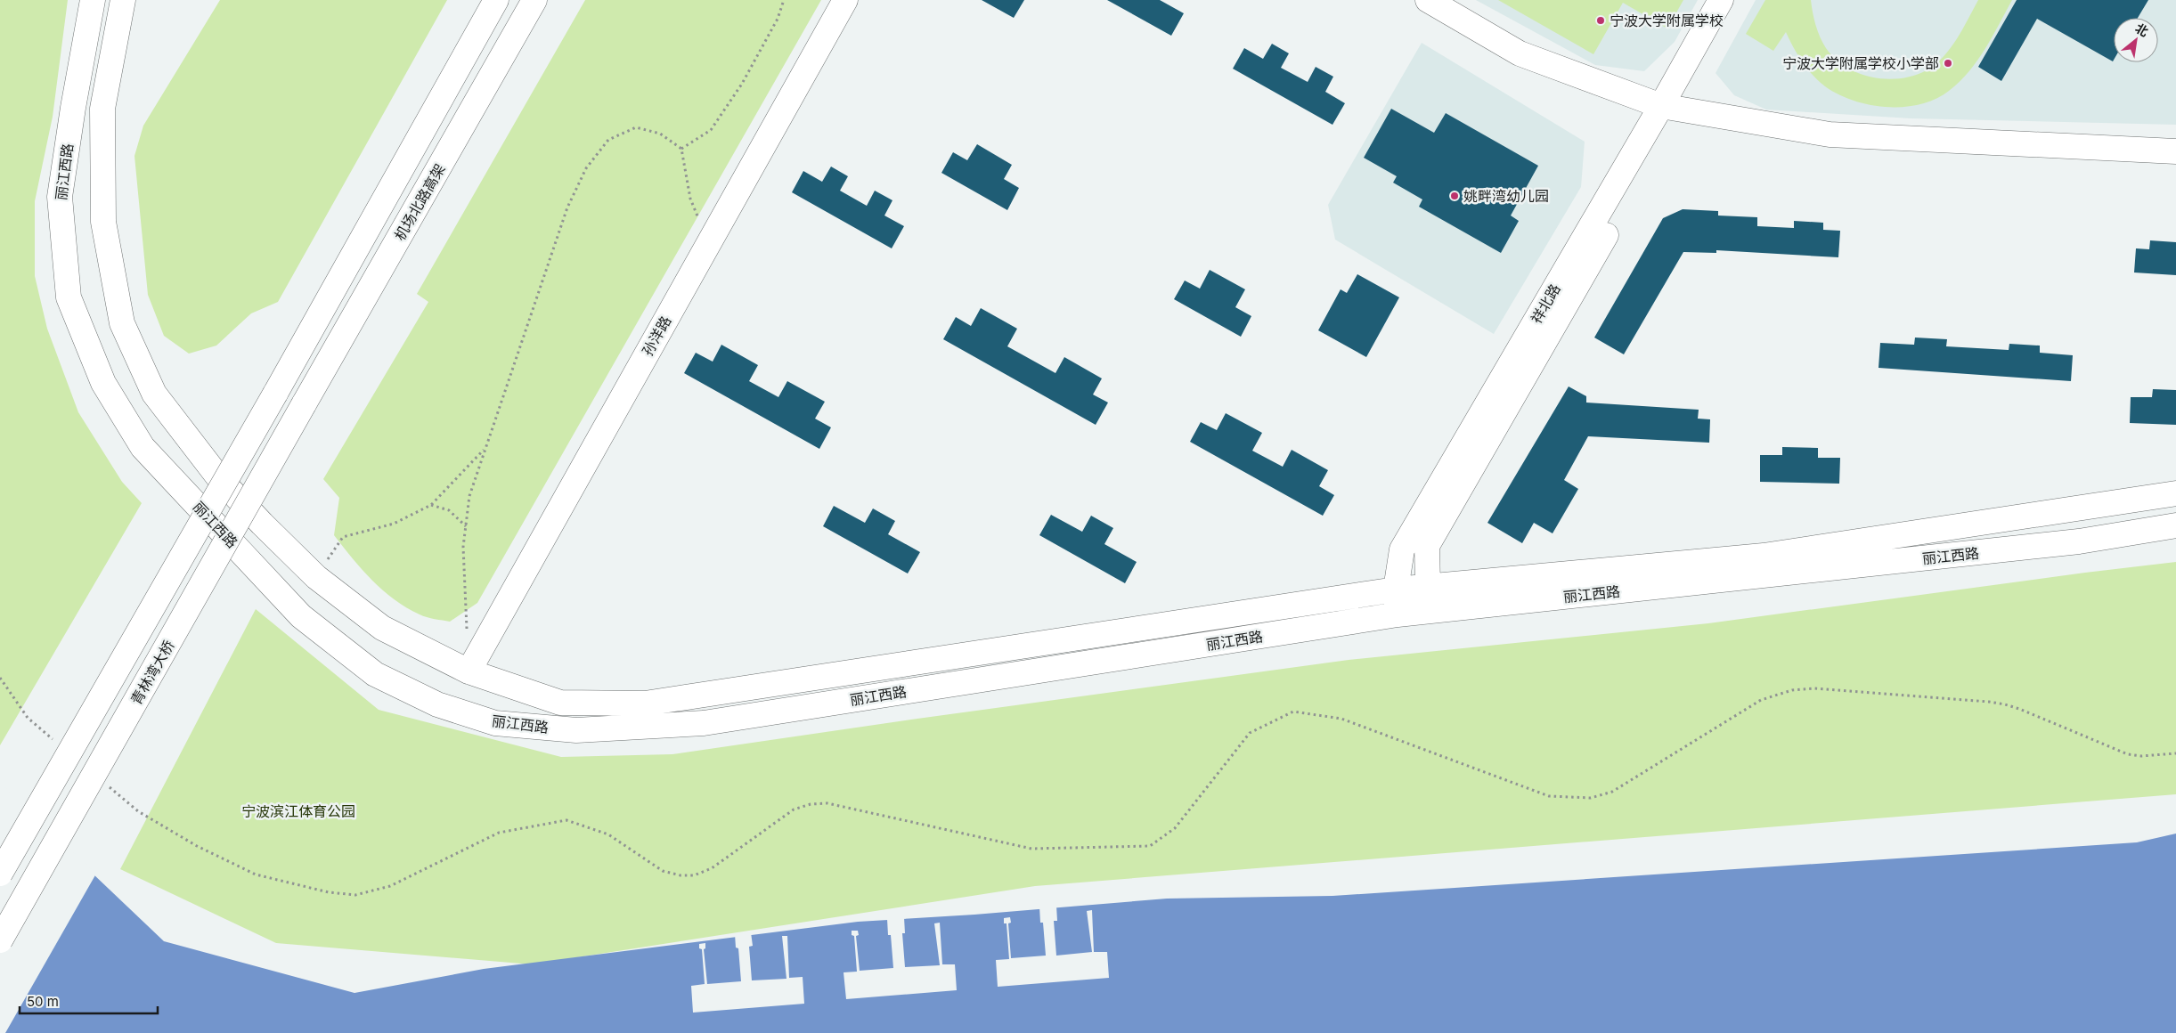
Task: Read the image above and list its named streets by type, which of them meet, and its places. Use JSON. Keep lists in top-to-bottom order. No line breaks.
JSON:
{"streets":{"main road":["丽江西路","机场北路高架","祥北路","孙洋路","青林湾大桥"]},"crossings":[["丽江西路","祥北路"],["丽江西路","孙洋路"],["机场北路高架","青林湾大桥"]],"parks":["宁波滨江体育公园"],"places":["宁波大学附属学校","宁波大学附属学校小学部","姚畔湾幼儿园"],"scale_bar":"50 m","north":"top right"}
